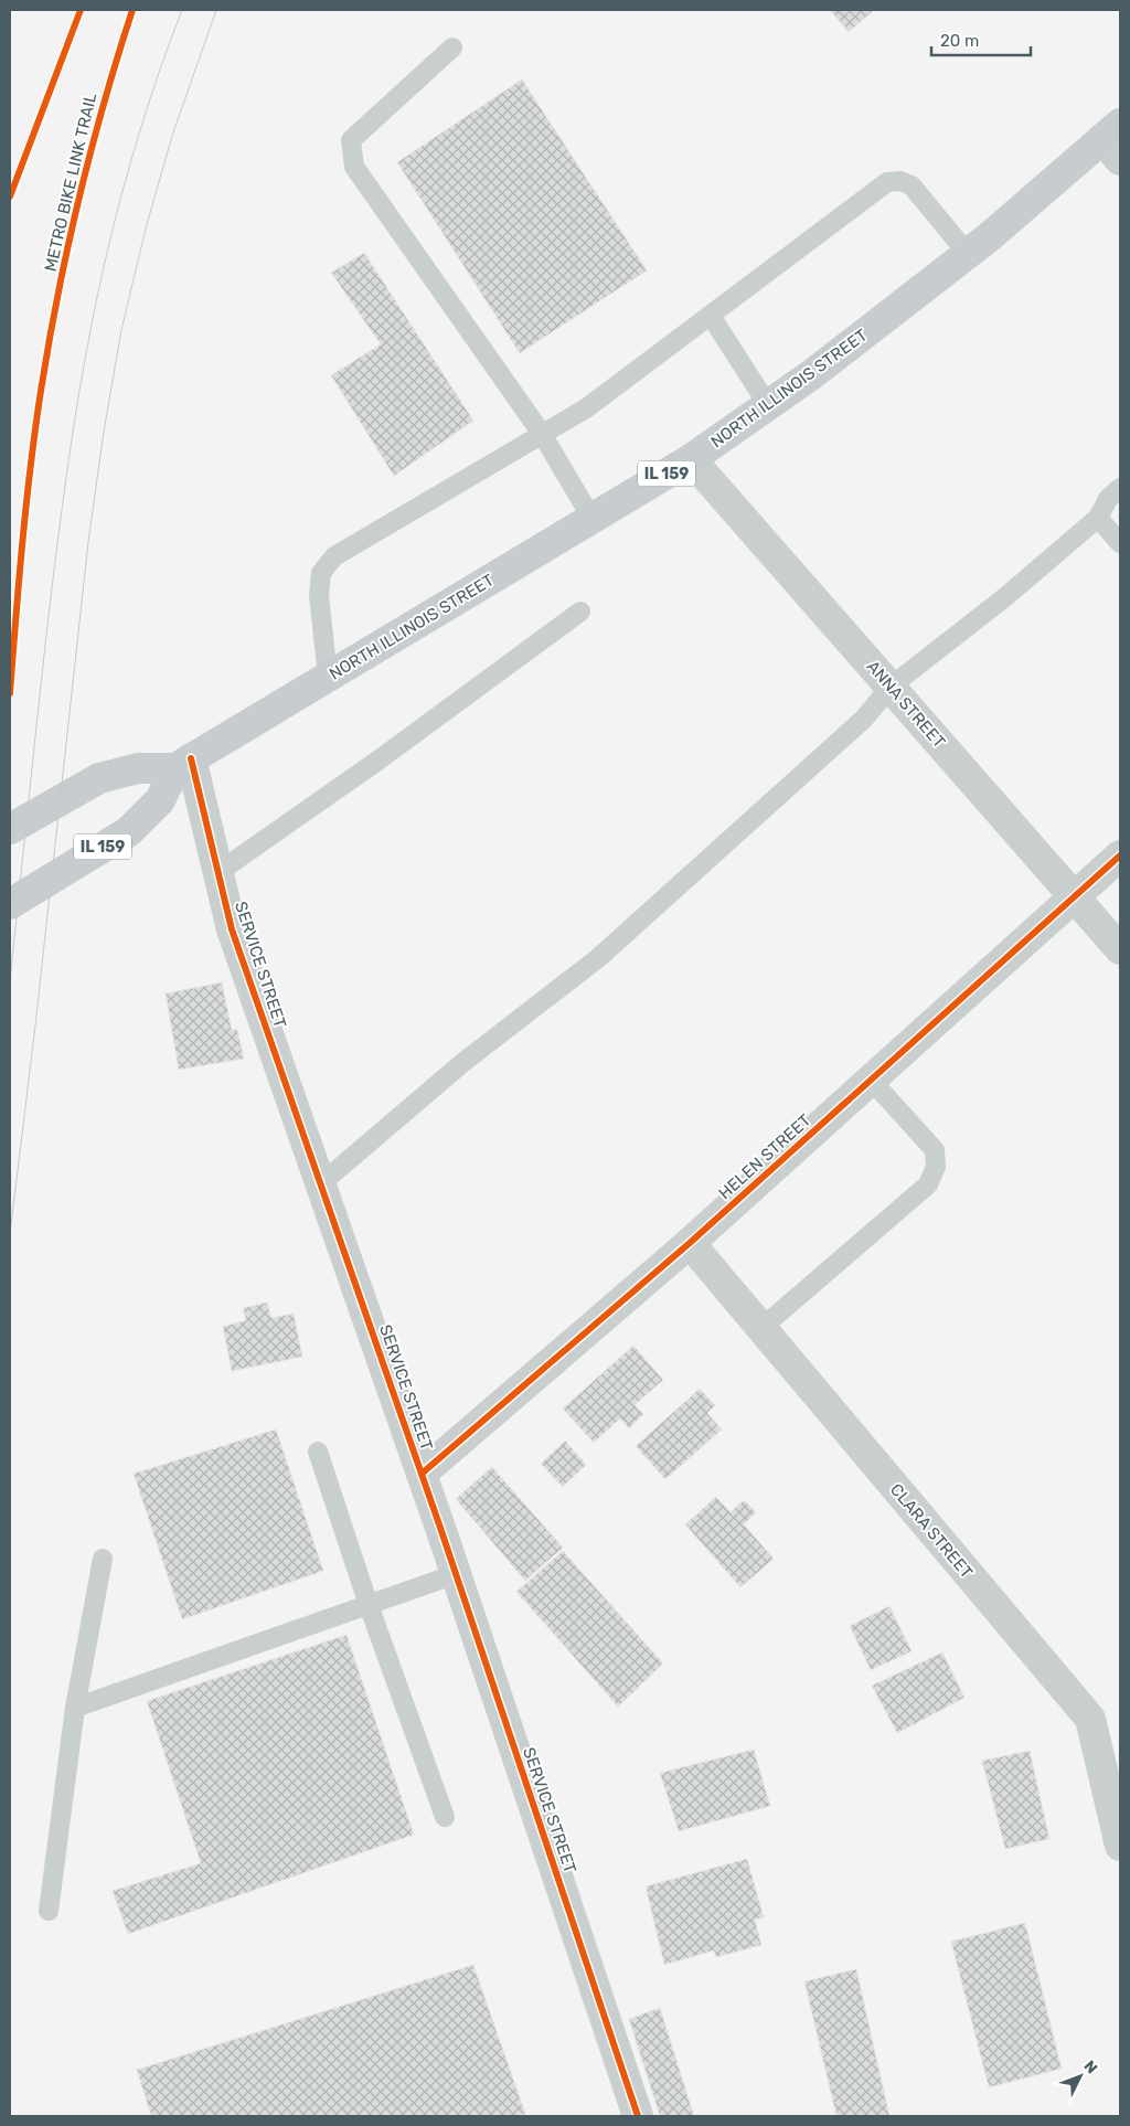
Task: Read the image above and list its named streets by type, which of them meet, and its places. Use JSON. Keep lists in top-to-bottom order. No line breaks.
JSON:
{"streets":{"main road":["NORTH ILLINOIS STREET","IL 159"],"street":["ANNA STREET","SERVICE STREET","HELEN STREET","CLARA STREET"],"cycle path":["METRO BIKE LINK TRAIL"]},"crossings":[["NORTH ILLINOIS STREET","IL 159"],["NORTH ILLINOIS STREET","ANNA STREET"],["NORTH ILLINOIS STREET","SERVICE STREET"],["IL 159","SERVICE STREET"],["ANNA STREET","HELEN STREET"],["SERVICE STREET","HELEN STREET"],["HELEN STREET","CLARA STREET"]],"scale_bar":"20 m","north":"top right"}
